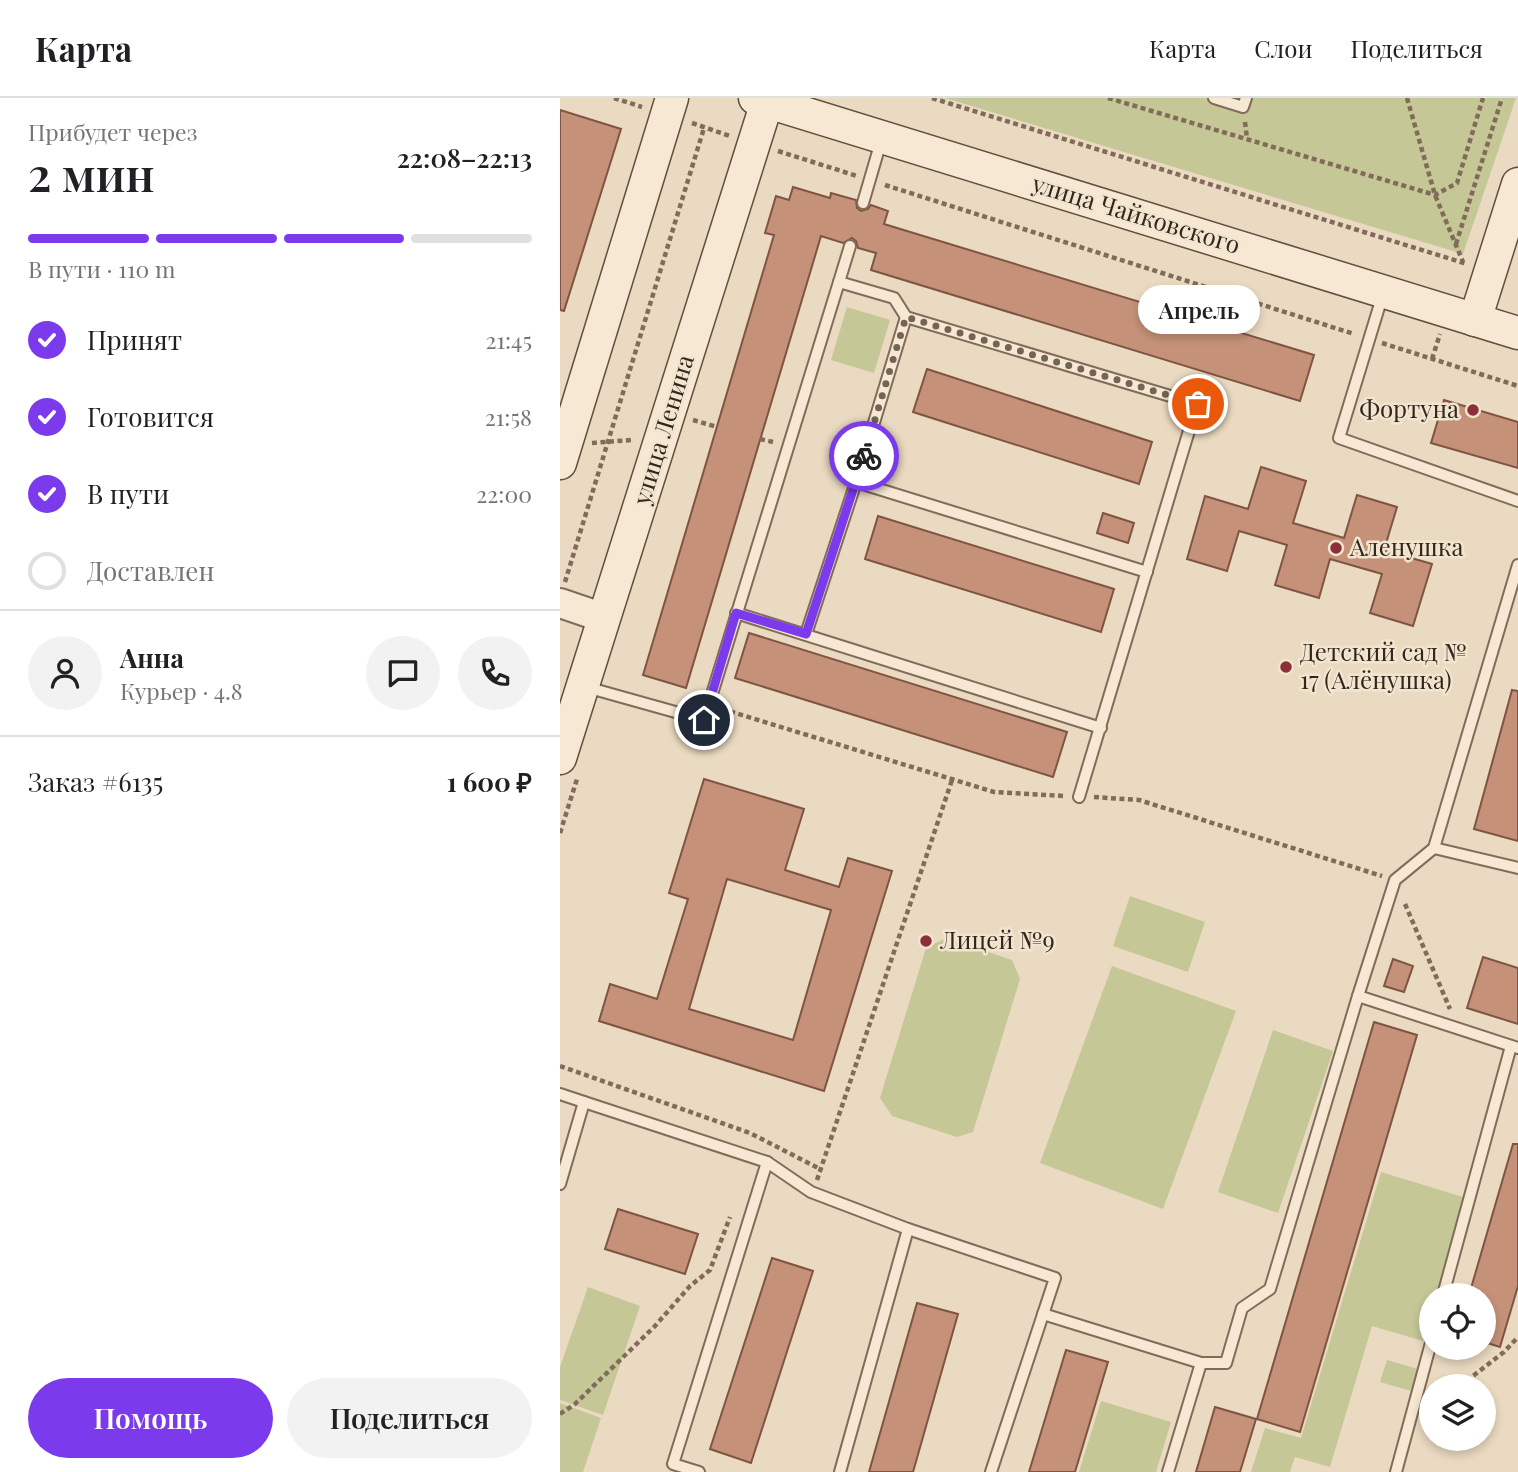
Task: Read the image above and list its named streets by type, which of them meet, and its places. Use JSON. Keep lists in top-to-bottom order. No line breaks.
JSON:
{"streets":{"main road":["улица Чайковского","улица Ленина"]},"crossings":[["улица Чайковского","улица Ленина"]],"places":["Апрель","Фортуна","Аленушка","Детский сад № 17 (Алёнушка)","Лицей №9"],"page":{"header":"Карта","nav":["Карта","Слои","Поделиться"],"heading":["2 мин","Прибудет через","22:08–22:13"],"panel":["Анна","Курьер · 4.8","Заказ #6135","1 600 ₽"],"bar":"В пути · 110 m","bubble":"Апрель","list":[["Принят","21:45"],["Готовится","21:58"],["В пути","22:00"],"Доставлен"],"buttons":["Помощь","Поделиться"]}}
